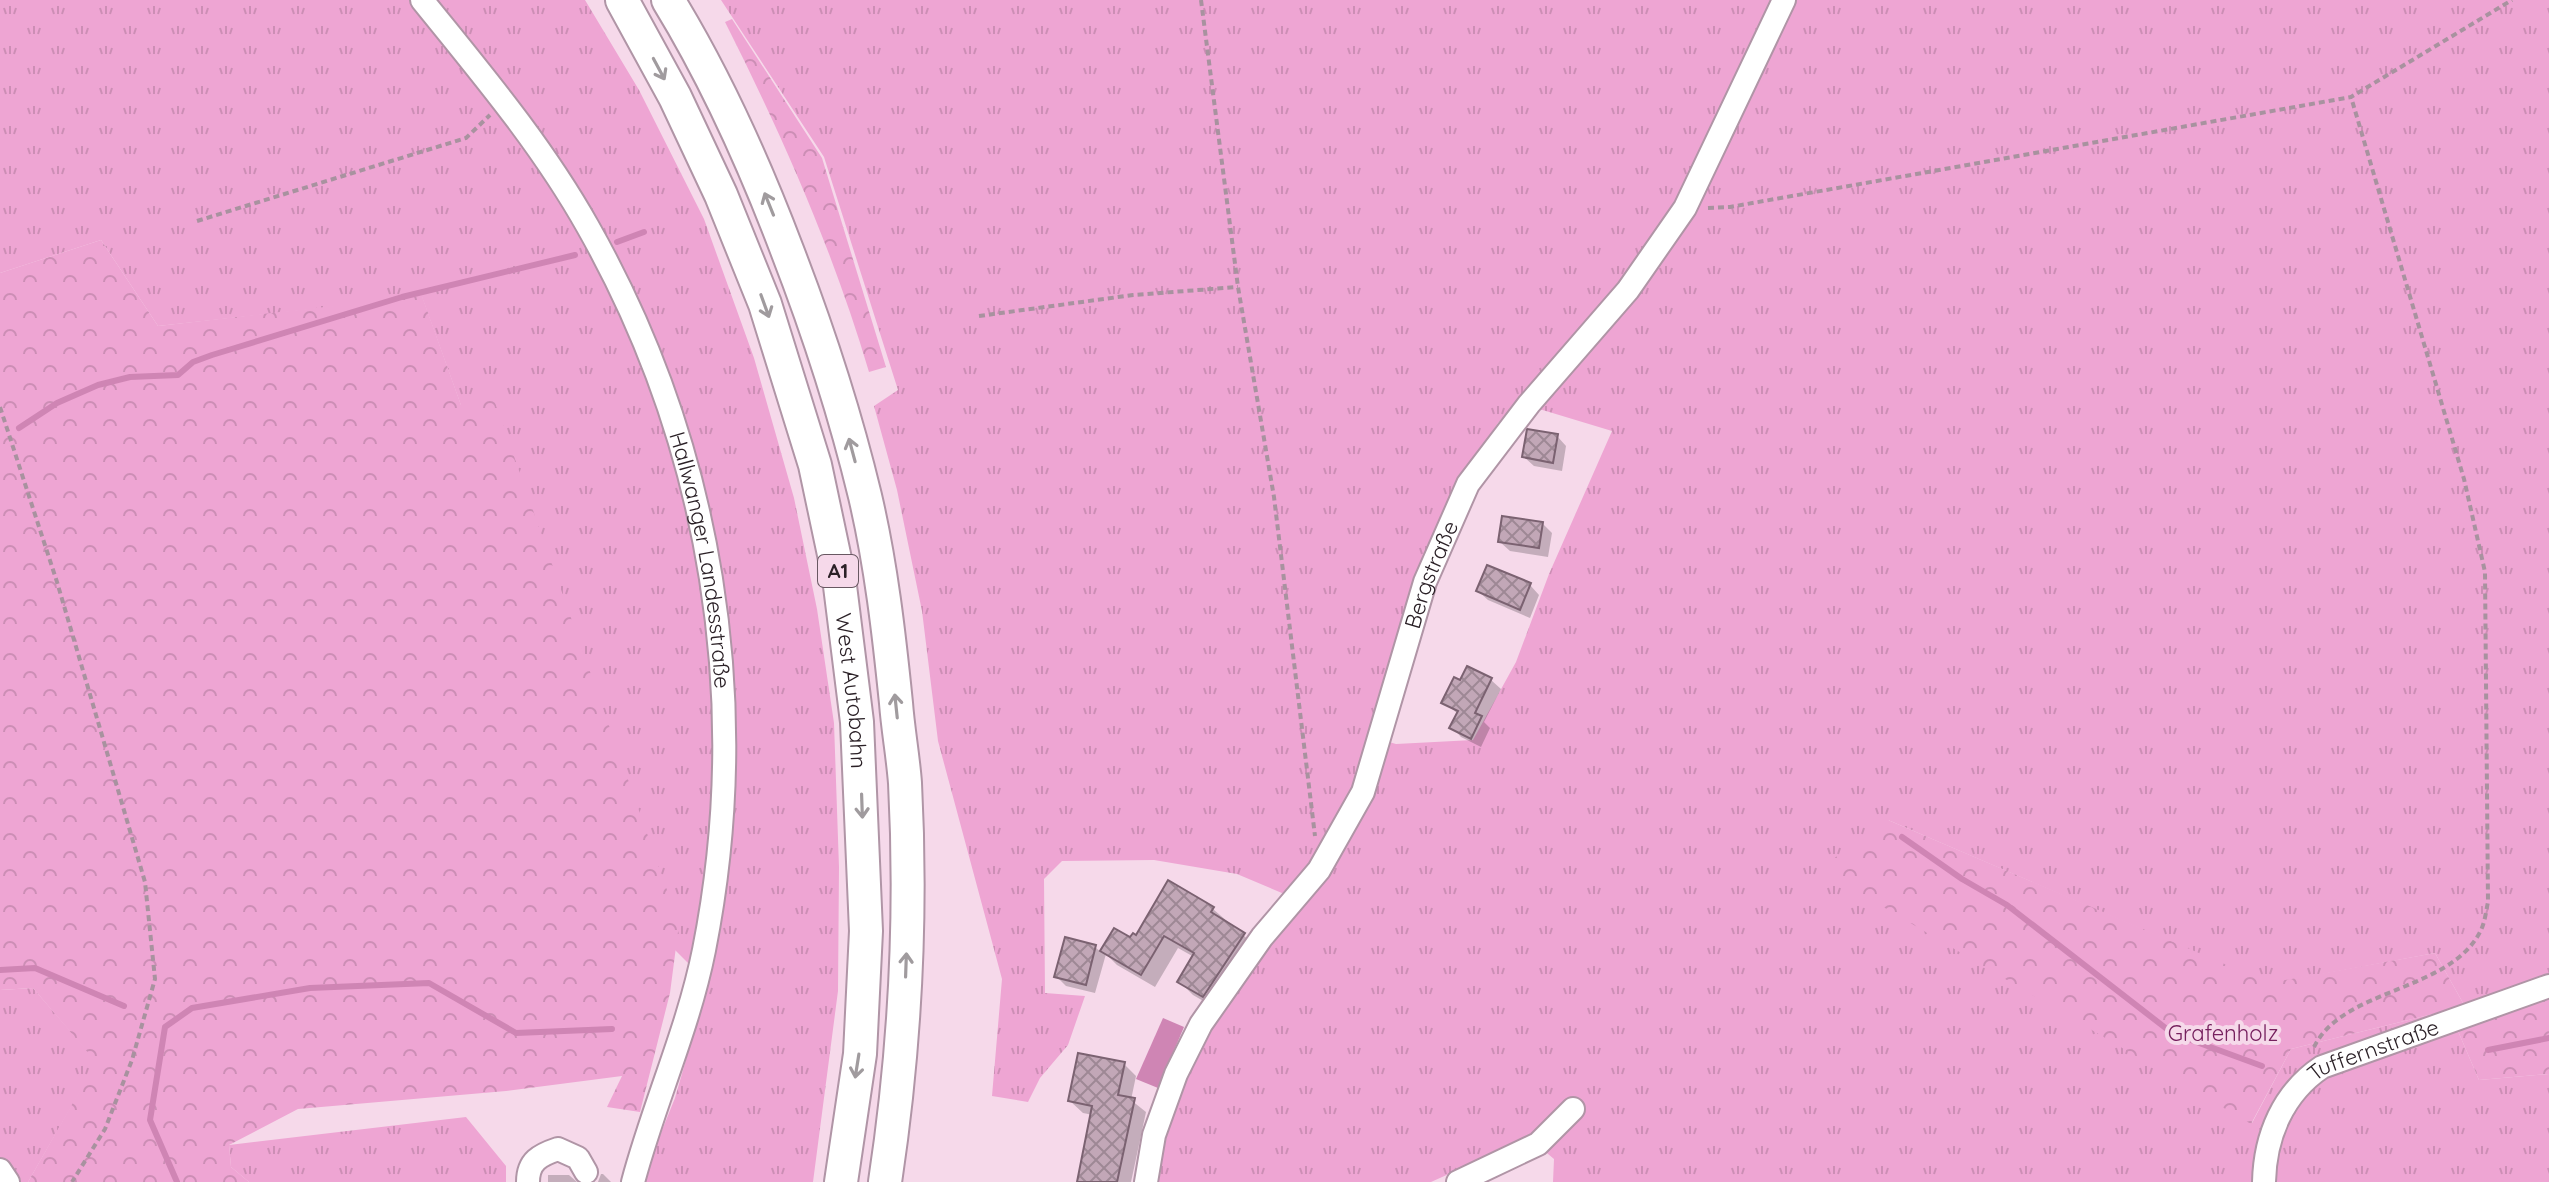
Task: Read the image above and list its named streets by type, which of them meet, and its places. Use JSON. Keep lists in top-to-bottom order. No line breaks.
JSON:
{"streets":{"highway":["A1","West Autobahn"],"street":["Hallwanger Landesstraße","Bergstraße","Tuffernstraße"]},"parks":["Grafenholz"]}
